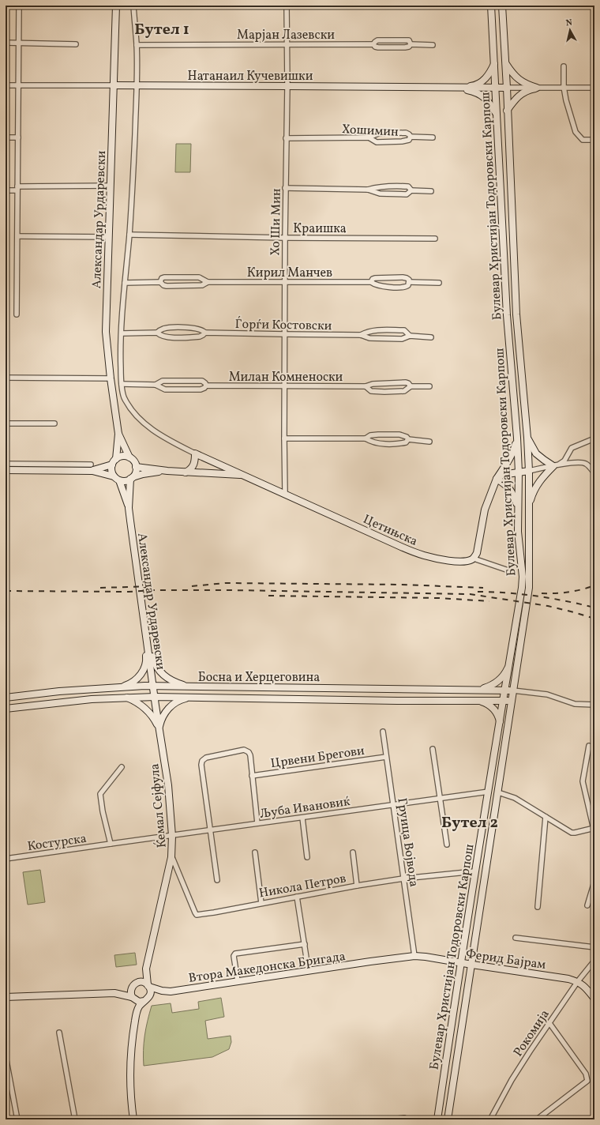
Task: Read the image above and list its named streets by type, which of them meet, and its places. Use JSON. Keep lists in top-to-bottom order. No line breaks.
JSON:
{"streets":{"street":["Марјан Лазевски","Натанаил Кучевишки","Хошимин","Булевар Христијан Тодоровски Карпош","Александар Урдаревски","Хо Ши Мин","Краишка","Кирил Манчев","Ѓoрѓи Костовски","Милан Комненоски","Цетињска","Босна и Херцеговина","Црвени Брегови","Ќемал Сејфула","Љуба Ивановиќ","Костурска","Груица Војвода","Никола Петров","Ферид Бајрам","Втора Македонска Бригада","Рокомија"]},"crossings":[["Марјан Лазевски","Хо Ши Мин"],["Натанаил Кучевишки","Булевар Христијан Тодоровски Карпош"],["Натанаил Кучевишки","Александар Урдаревски"],["Натанаил Кучевишки","Хо Ши Мин"],["Хошимин","Хо Ши Мин"],["Булевар Христијан Тодоровски Карпош","Босна и Херцеговина"],["Булевар Христијан Тодоровски Карпош","Љуба Ивановиќ"],["Булевар Христијан Тодоровски Карпош","Никола Петров"],["Булевар Христијан Тодоровски Карпош","Ферид Бајрам"],["Александар Урдаревски","Босна и Херцеговина"],["Александар Урдаревски","Ќемал Сејфула"],["Хо Ши Мин","Краишка"],["Хо Ши Мин","Кирил Манчев"],["Хо Ши Мин","Ѓoрѓи Костовски"],["Хо Ши Мин","Милан Комненоски"],["Хо Ши Мин","Цетињска"],["Босна и Херцеговина","Ќемал Сејфула"],["Црвени Брегови","Груица Војвода"],["Ќемал Сејфула","Љуба Ивановиќ"],["Ќемал Сејфула","Костурска"],["Ќемал Сејфула","Никола Петров"],["Ќемал Сејфула","Втора Македонска Бригада"],["Љуба Ивановиќ","Костурска"],["Љуба Ивановиќ","Груица Војвода"],["Груица Војвода","Никола Петров"],["Груица Војвода","Ферид Бајрам"],["Ферид Бајрам","Втора Македонска Бригада"],["Ферид Бајрам","Рокомија"]],"districts":["Бутел 1","Бутел 2"],"north":"top"}
